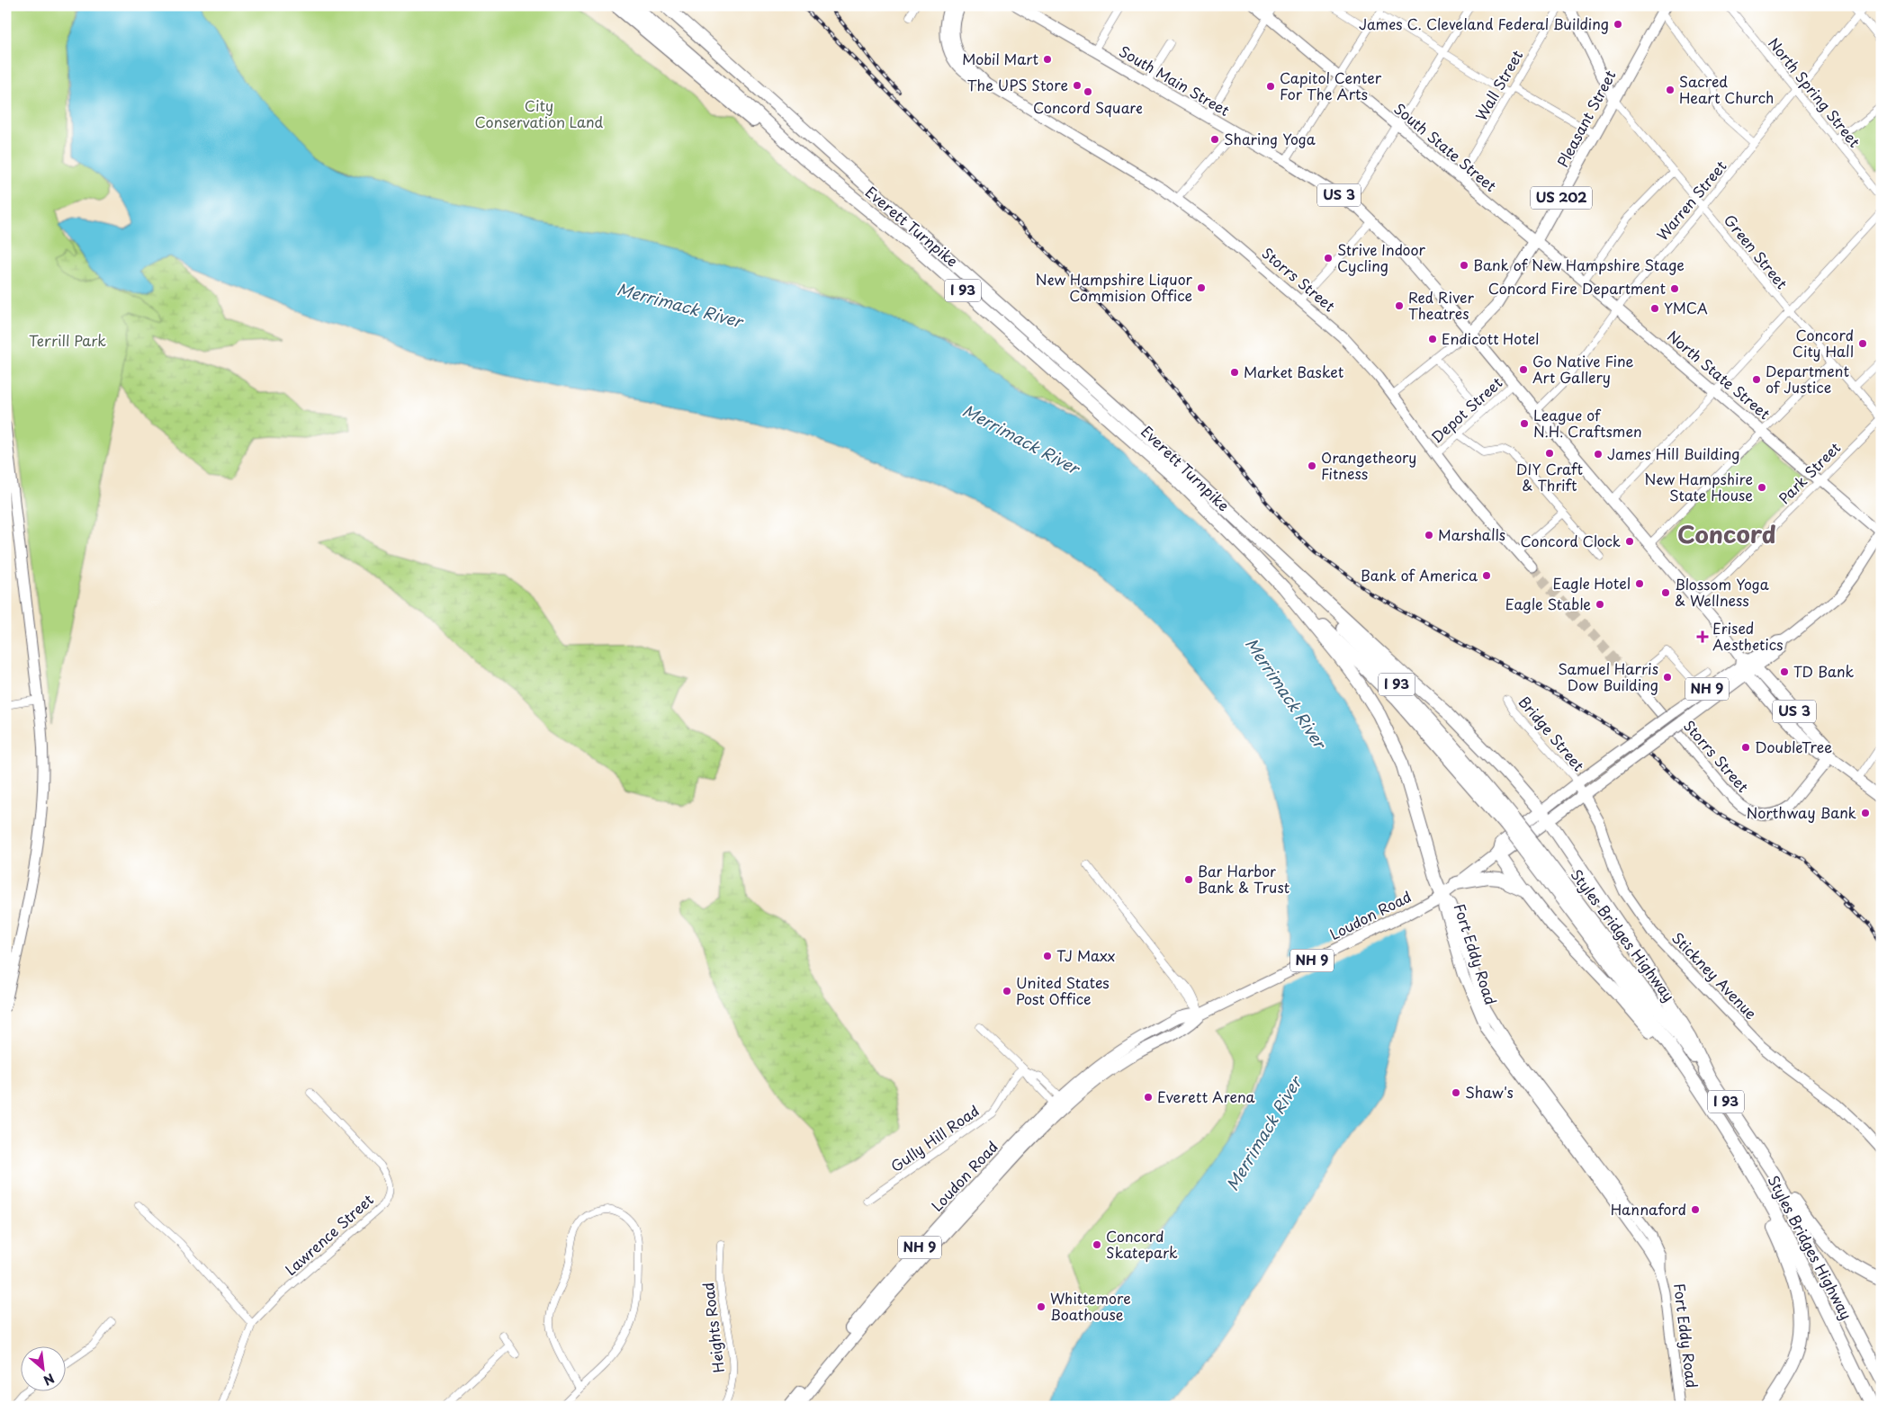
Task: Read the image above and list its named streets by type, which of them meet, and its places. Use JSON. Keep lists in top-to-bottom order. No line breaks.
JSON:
{"streets":{"highway":["Everett Turnpike","I 93","Styles Bridges Highway"],"main road":["South Main Street","Pleasant Street","US 3","US 202","NH 9","Loudon Road"],"street":["Wall Street","North Spring Street","South State Street","Warren Street","Green Street","Storrs Street","North State Street","Depot Street","Park Street","Bridge Street","Fort Eddy Road","Stickney Avenue","Gully Hill Road","Lawrence Street","Heights Road"]},"crossings":[["South Main Street","Pleasant Street"],["South Main Street","US 3"],["Wall Street","South State Street"],["North Spring Street","Warren Street"],["Pleasant Street","South State Street"],["Pleasant Street","US 3"],["Pleasant Street","Green Street"],["Pleasant Street","North State Street"],["South State Street","North State Street"],["US 3","Warren Street"],["US 3","Storrs Street"],["US 3","Depot Street"],["US 3","Park Street"],["US 3","Loudon Road"],["Warren Street","Green Street"],["Warren Street","North State Street"],["Everett Turnpike","Styles Bridges Highway"],["Green Street","Park Street"],["Storrs Street","Depot Street"],["North State Street","Park Street"],["Bridge Street","Loudon Road"],["Bridge Street","Stickney Avenue"],["Loudon Road","Fort Eddy Road"],["Loudon Road","Stickney Avenue"]],"districts":["Concord"],"water":["Merrimack River"],"parks":["City Conservation Land","Terrill Park"],"places":{"other":["James C. Cleveland Federal Building","Mobil Mart","The UPS Store","Capitol Center For The Arts","Sacred Heart Church","Concord Square","Sharing Yoga","Strive Indoor Cycling","Bank of New Hampshire Stage","New Hampshire Liquor Commision Office","Concord Fire Department","Red River Theatres","YMCA","Endicott Hotel","Concord City Hall","Go Native Fine Art Gallery","Market Basket","Department of Justice","League of N.H. Craftsmen","DIY Craft & Thrift","James Hill Building","Orangetheory Fitness","New Hampshire State House","Marshalls","Concord Clock","Bank of America","Eagle Hotel","Blossom Yoga & Wellness","Eagle Stable","TD Bank","Samuel Harris Dow Building","DoubleTree","Northway Bank","Bar Harbor Bank & Trust","TJ Maxx","United States Post Office","Shaw's","Everett Arena","Hannaford","Concord Skatepark","Whittemore Boathouse"],"health":["Erised Aesthetics"]},"north":"bottom right"}
